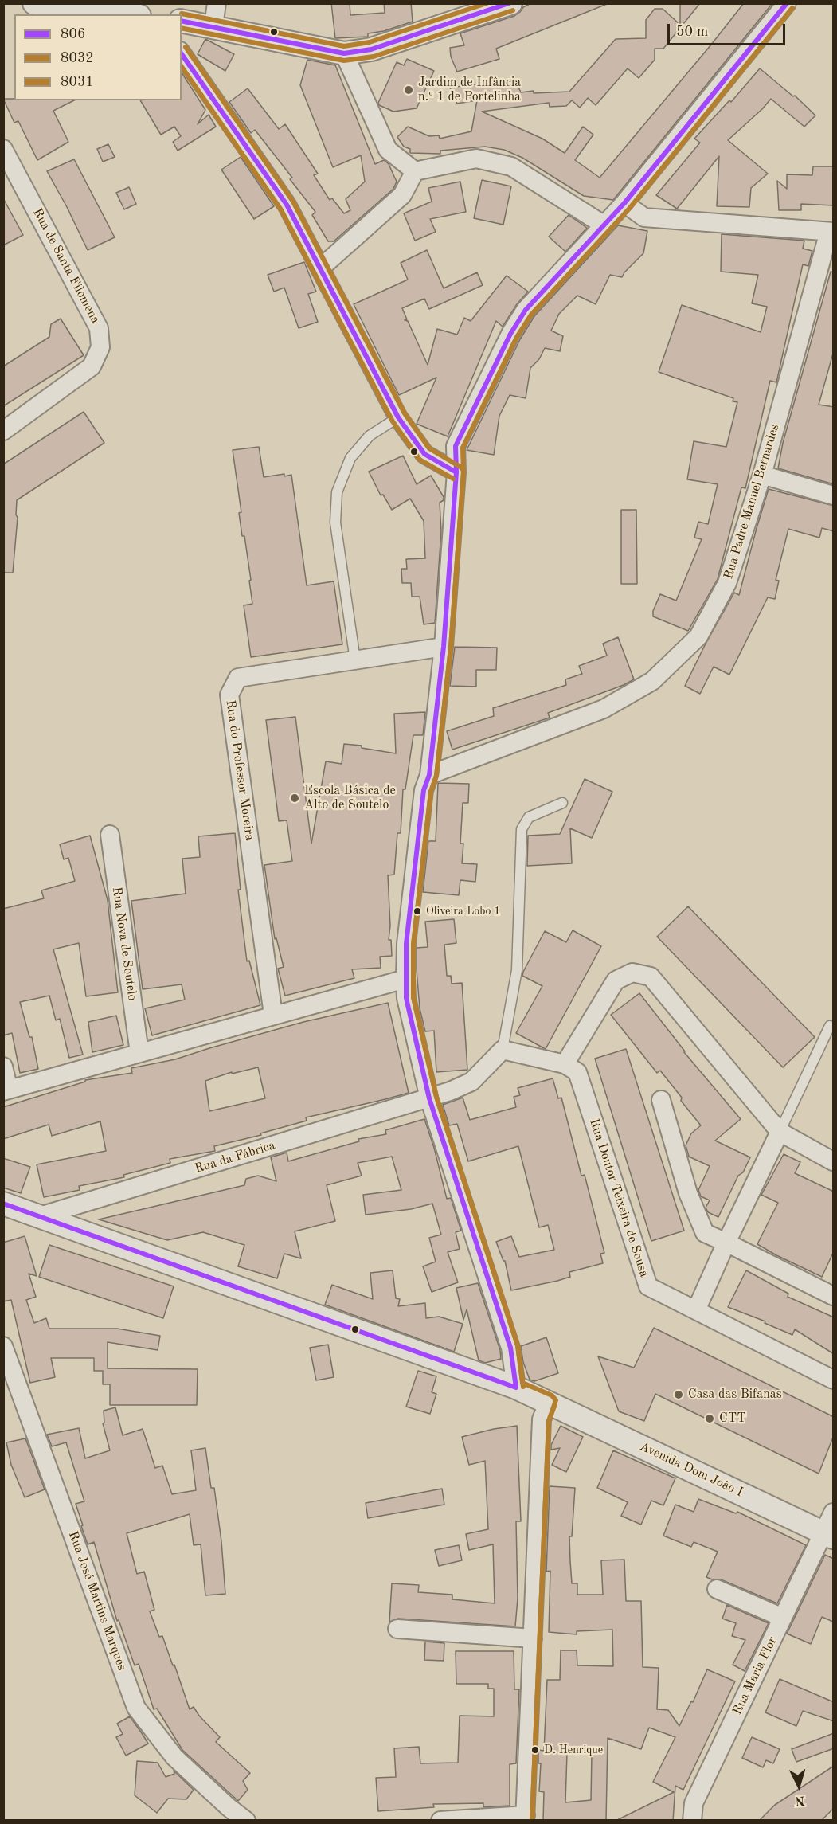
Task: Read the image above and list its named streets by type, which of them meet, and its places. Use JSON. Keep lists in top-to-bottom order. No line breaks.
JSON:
{"streets":{"street":["Rua de Santa Filomena","Rua Padre Manuel Bernardes","Rua do Professor Moreira","Rua Nova de Soutelo","Rua da Fábrica","Rua Doutor Teixeira de Sousa","Avenida Dom João I","Rua José Martins Marques","Rua Maria Flor"]},"crossings":[["Rua da Fábrica","Avenida Dom João I"],["Avenida Dom João I","Rua Maria Flor"]],"places":["Jardim de Infância n.º 1 de Portelinha","Escola Básica de Alto de Soutelo","Oliveira Lobo 1","Casa das Bifanas","CTT","D. Henrique"],"lines":["transit line 806","transit line 8031","transit line 8032"],"legend":["806","8032","8031"],"scale_bar":"50 m","north":"bottom"}
